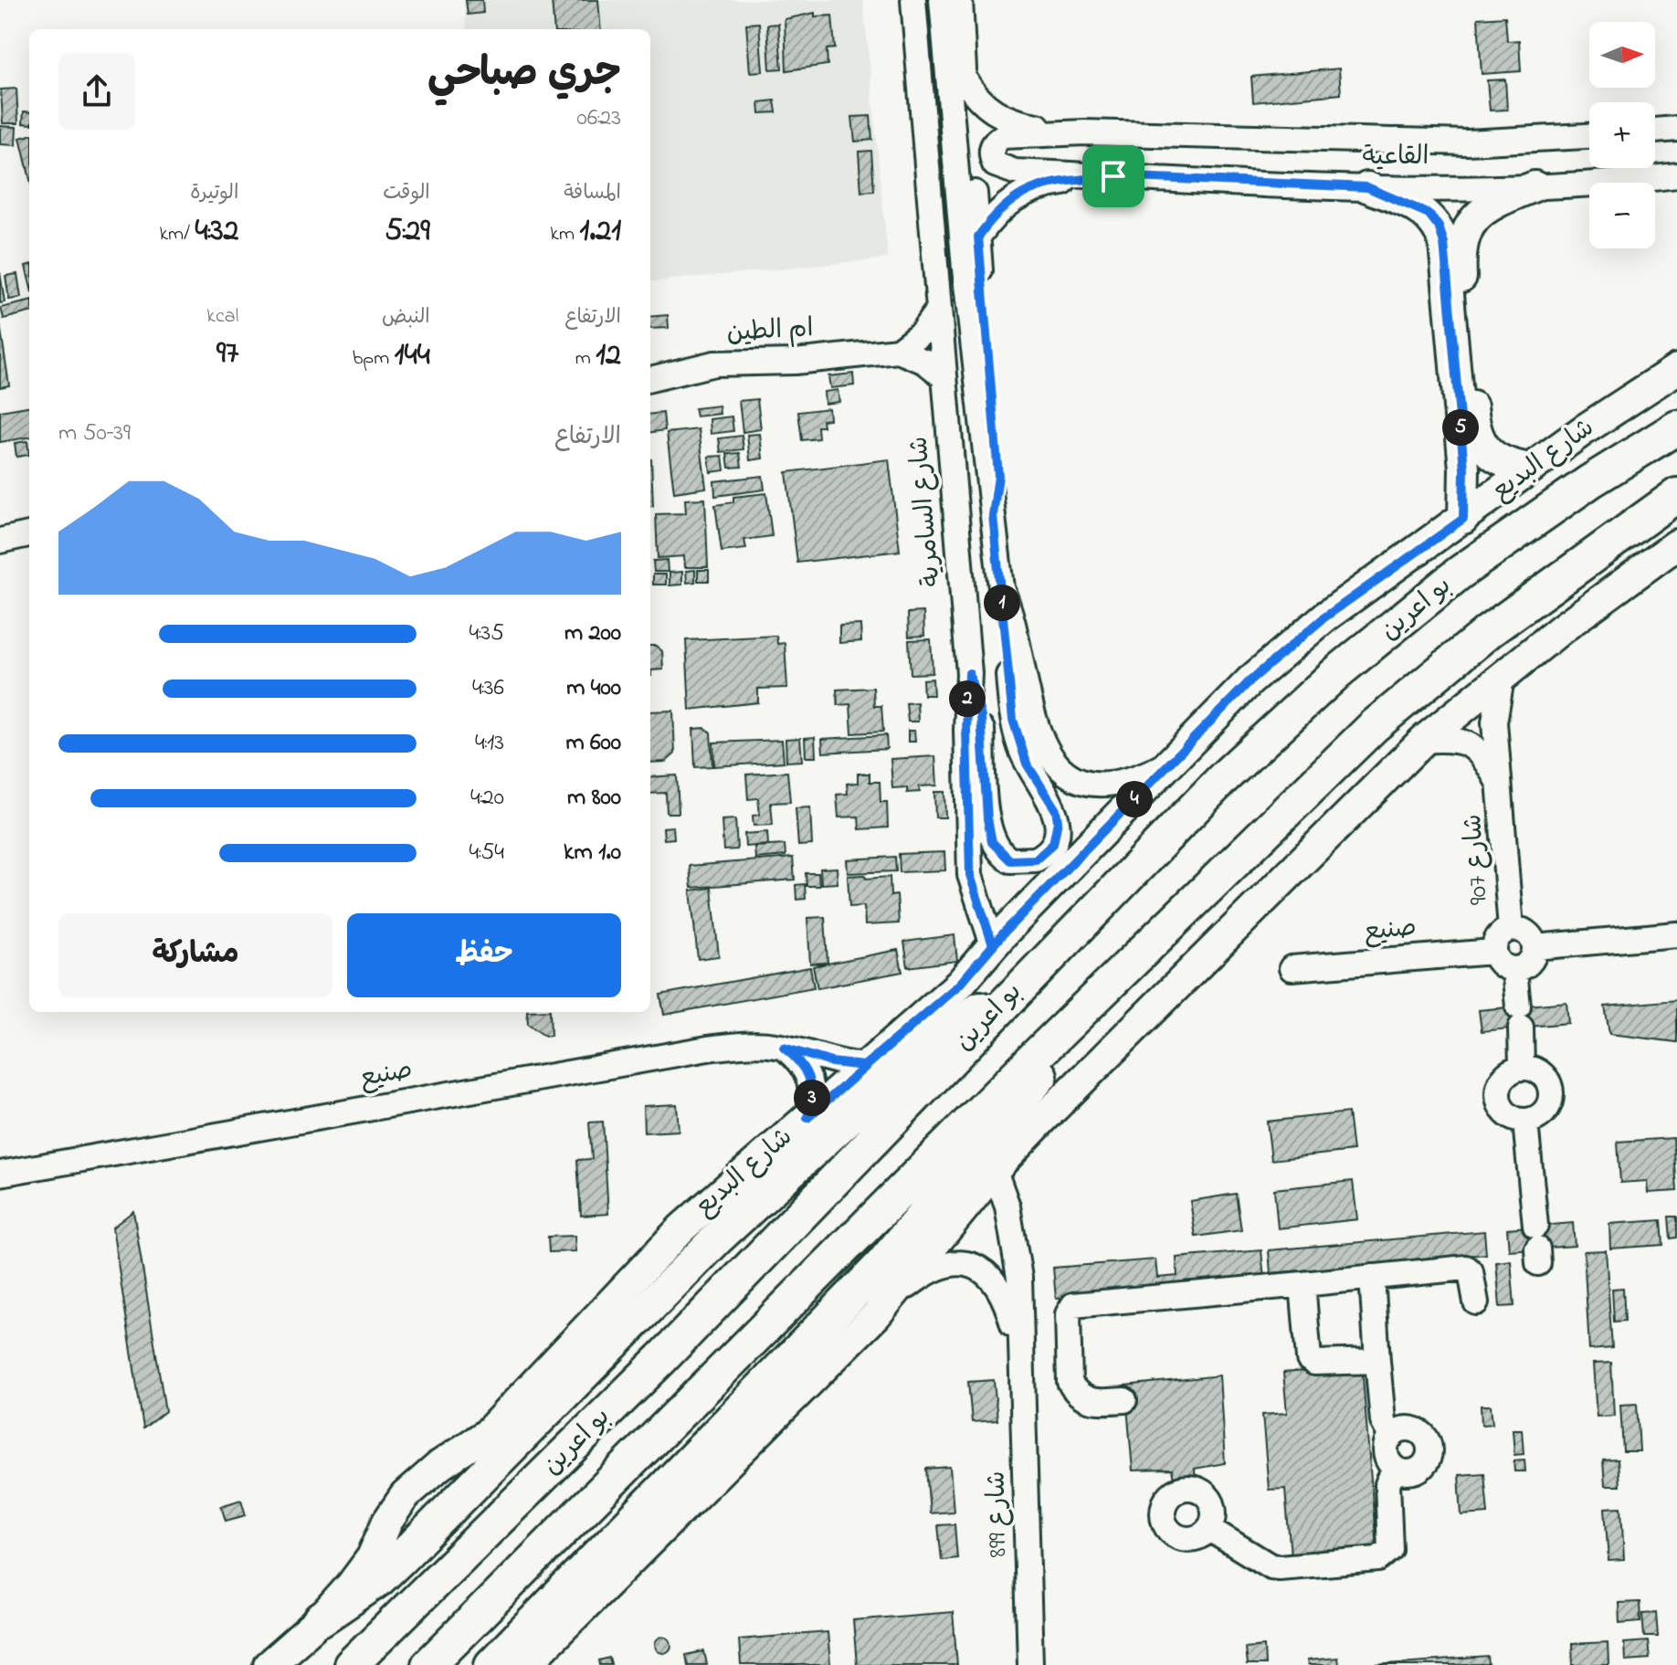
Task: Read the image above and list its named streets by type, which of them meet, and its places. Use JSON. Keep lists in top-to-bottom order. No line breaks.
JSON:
{"streets":{"highway":["بو اعرين"],"main road":["شارع البديع"],"street":["القاعية","ام الطين","شارع السامرية","شارع 907","صنيع","شارع 899"]},"crossings":[["شارع البديع","شارع السامرية"],["شارع البديع","صنيع"],["شارع 907","صنيع"]],"north":"right","page":{"map_buttons":["+","−"],"heading":["جري صباحي","06:23"],"stats":[["المسافة","1.21 km"],["الوقت","5:29"],["الوتيرة","4:32 /km"],["الارتفاع","12 m"],["النبض","144 bpm"],["kcal","97"]],"chart":["الارتفاع","39–50 m"],"pins":["5","1","2","4","3"],"list":[{"name":"200 m","note":"4:35"},{"name":"400 m","note":"4:36"},{"name":"600 m","note":"4:13"},{"name":"800 m","note":"4:20"},{"name":"1.0 km","note":"4:54"}],"buttons":["حفظ","مشاركة"]}}
